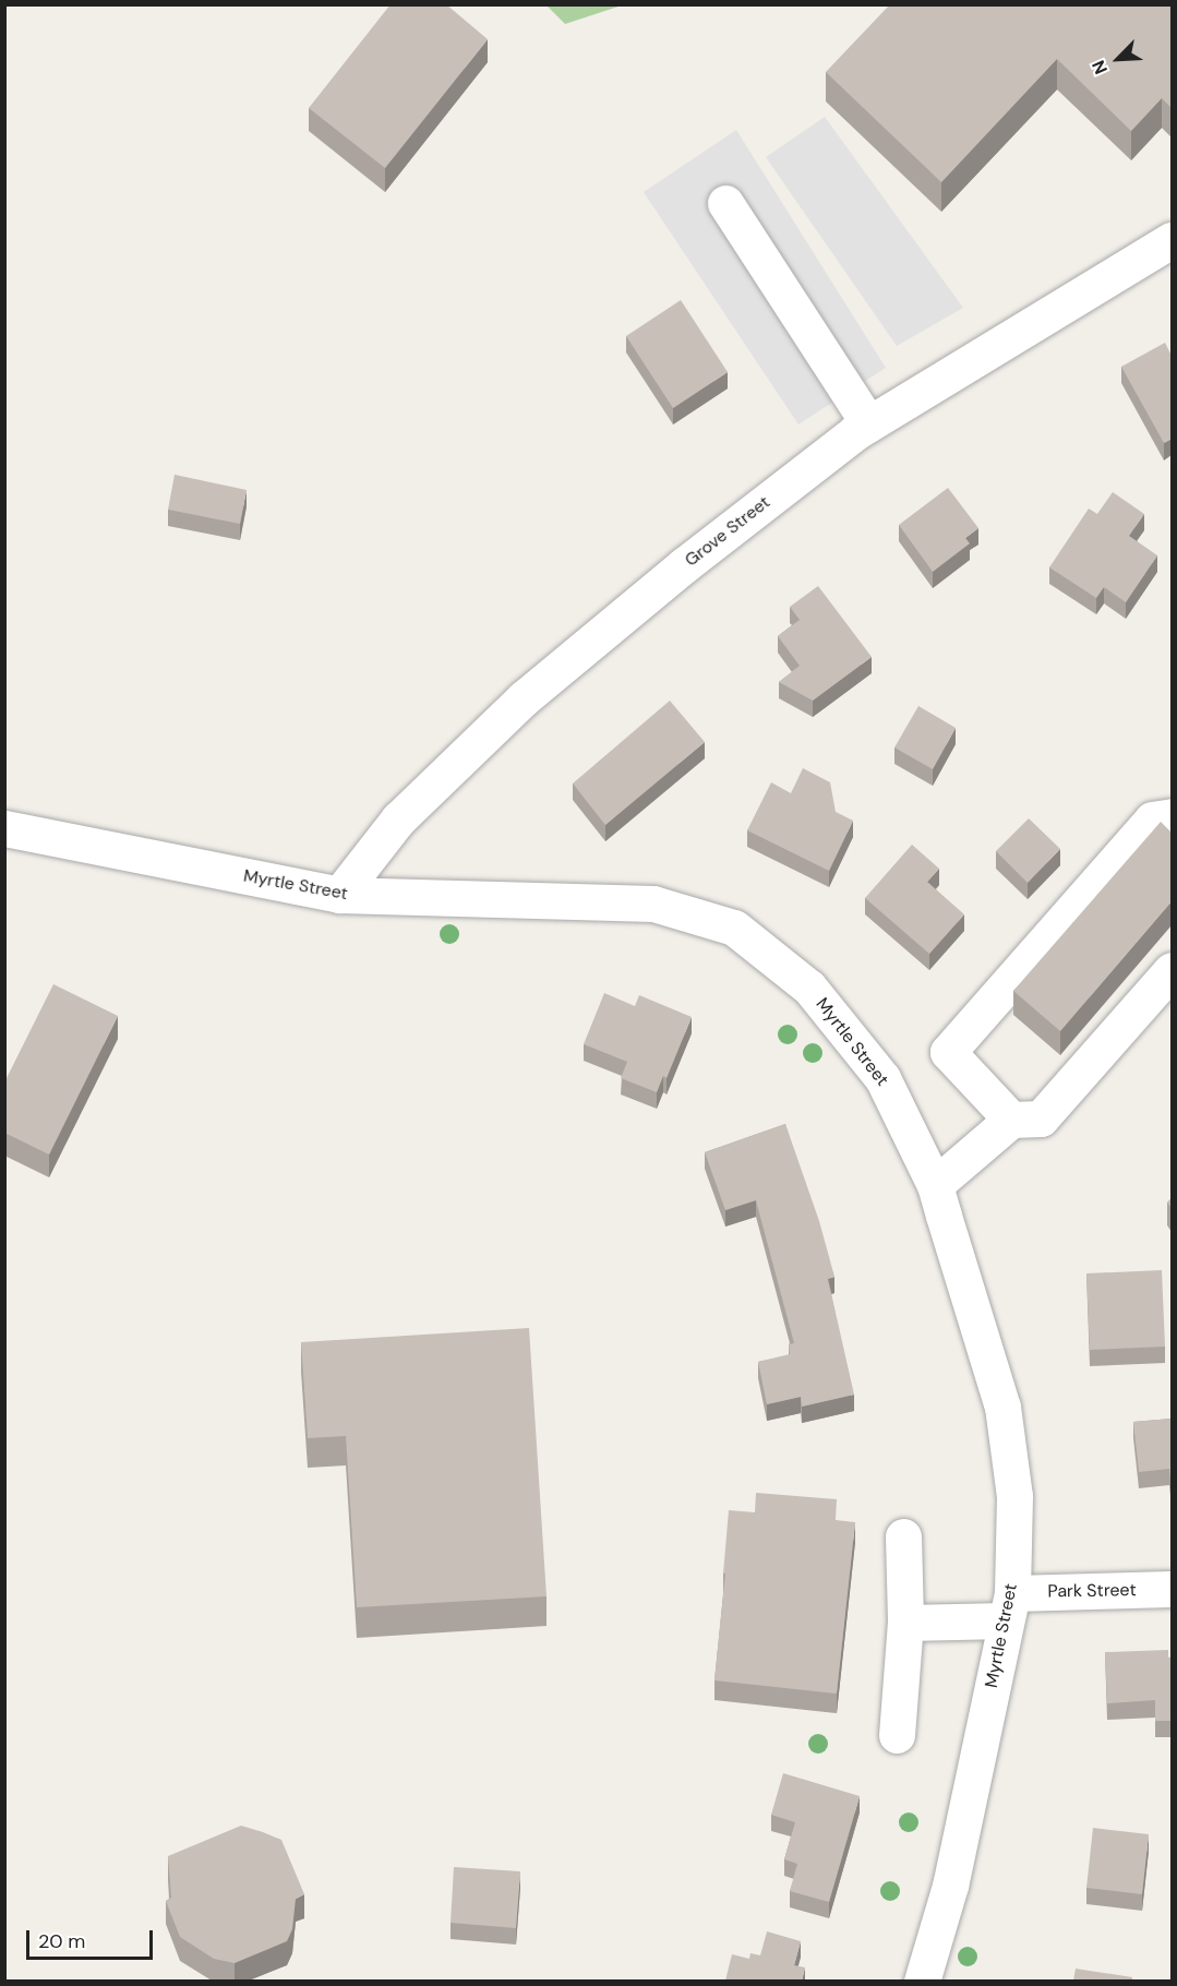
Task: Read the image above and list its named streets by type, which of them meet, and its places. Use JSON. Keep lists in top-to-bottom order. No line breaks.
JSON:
{"streets":{"street":["Grove Street","Myrtle Street","Park Street"]},"crossings":[["Grove Street","Myrtle Street"],["Myrtle Street","Park Street"]],"scale_bar":"20 m","north":"bottom left"}
